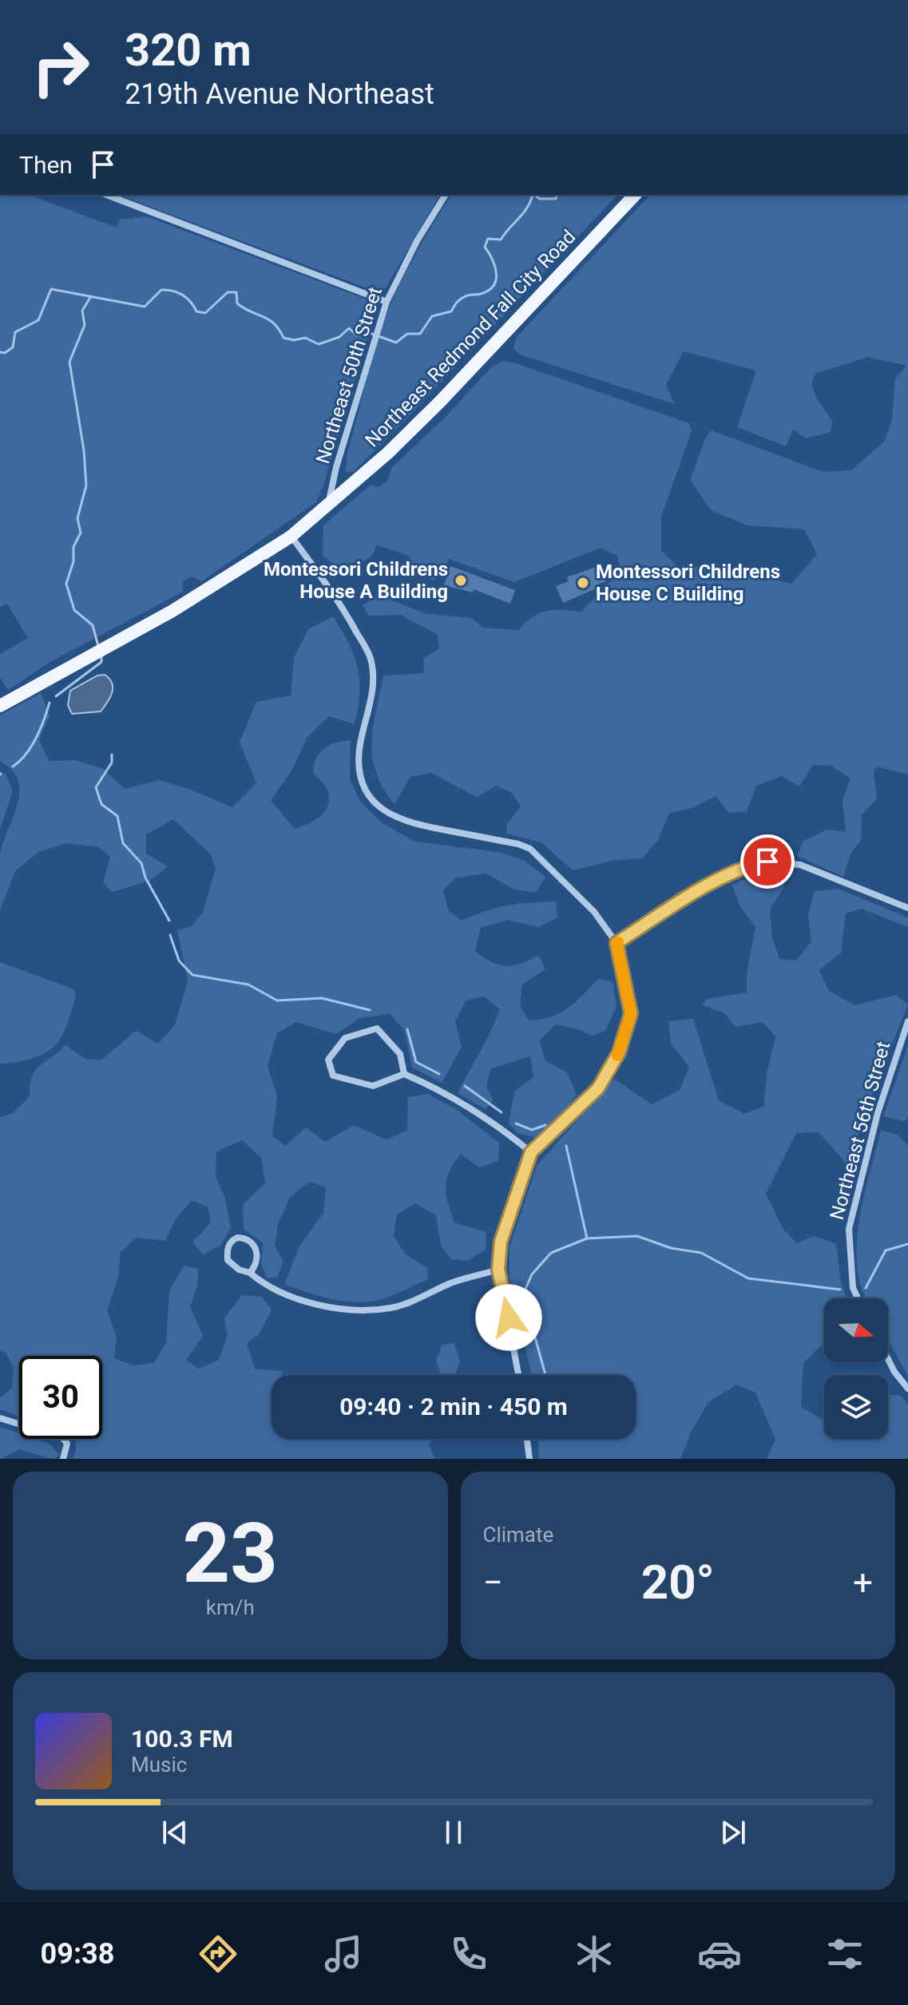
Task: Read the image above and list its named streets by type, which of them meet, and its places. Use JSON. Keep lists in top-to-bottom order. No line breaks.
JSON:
{"streets":{"main road":["Northeast Redmond Fall City Road"],"street":["Northeast 50th Street","Northeast 56th Street"]},"crossings":[["Northeast Redmond Fall City Road","Northeast 50th Street"]],"places":["Montessori Childrens House A Building","Montessori Childrens House C Building"],"north":"right","page":{"turn":["320 m","219th Avenue Northeast"],"then":"Then","limit":"30","trip":"09:40 · 2 min · 450 m","tile":[["23","km/h"],"Climate"],"heat":["−","20°","+"],"song":["100.3 FM","Music"],"tabs":"09:38"}}
